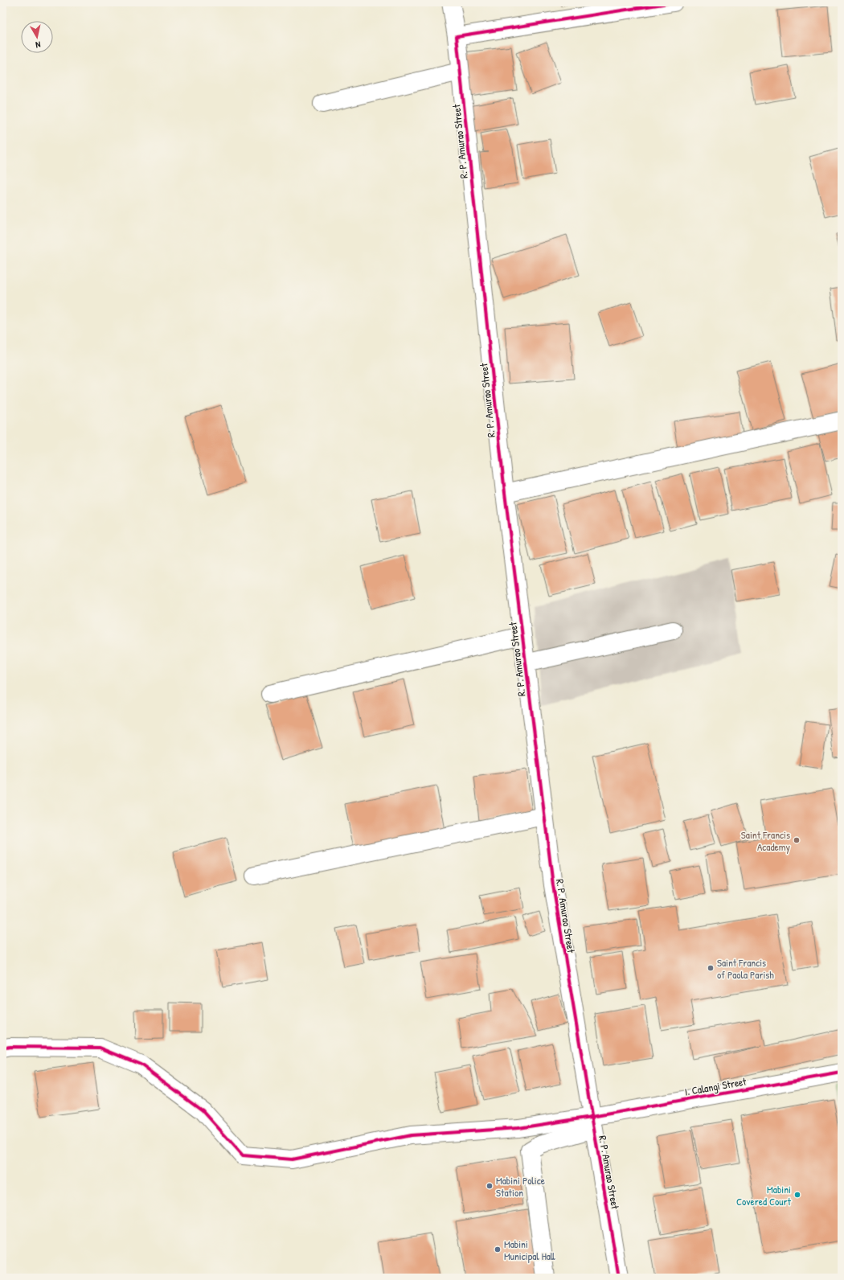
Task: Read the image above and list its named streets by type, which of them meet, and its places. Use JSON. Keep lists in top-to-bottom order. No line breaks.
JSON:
{"streets":{"street":["R. P. Amurao Street","I. Calangi Street"]},"crossings":[["R. P. Amurao Street","I. Calangi Street"]],"places":["Saint Francis Academy","Saint Francis of Paola Parish","Mabini Police Station","Mabini Covered Court","Mabini Municipal Hall"],"north":"bottom"}
